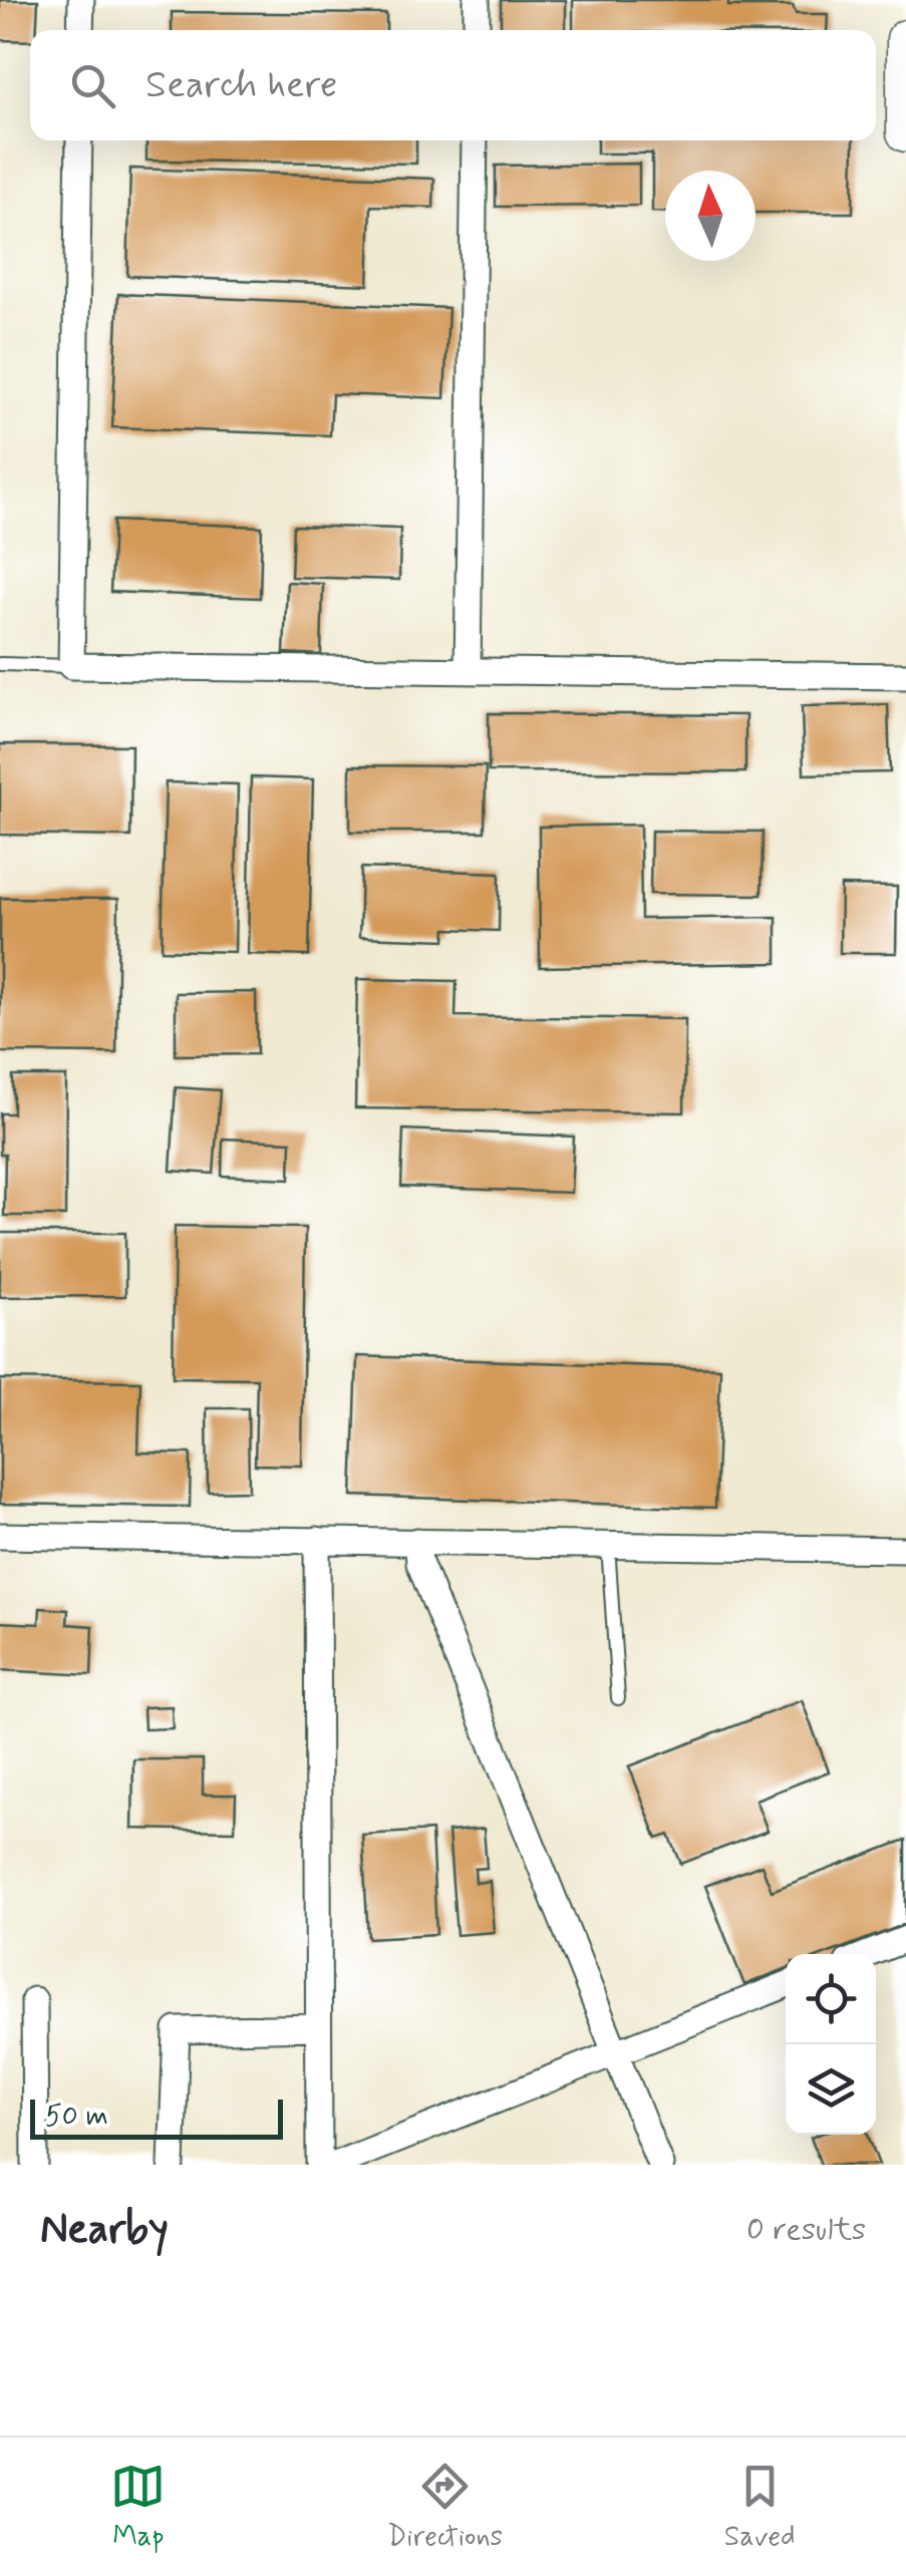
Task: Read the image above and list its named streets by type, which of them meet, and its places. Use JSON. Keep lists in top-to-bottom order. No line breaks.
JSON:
{"scale_bar":"50 m","north":"top","page":{"search":"Search here","scale":"50 m","heading":["Nearby","0 results"],"nav":["Map","Directions","Saved"]}}
